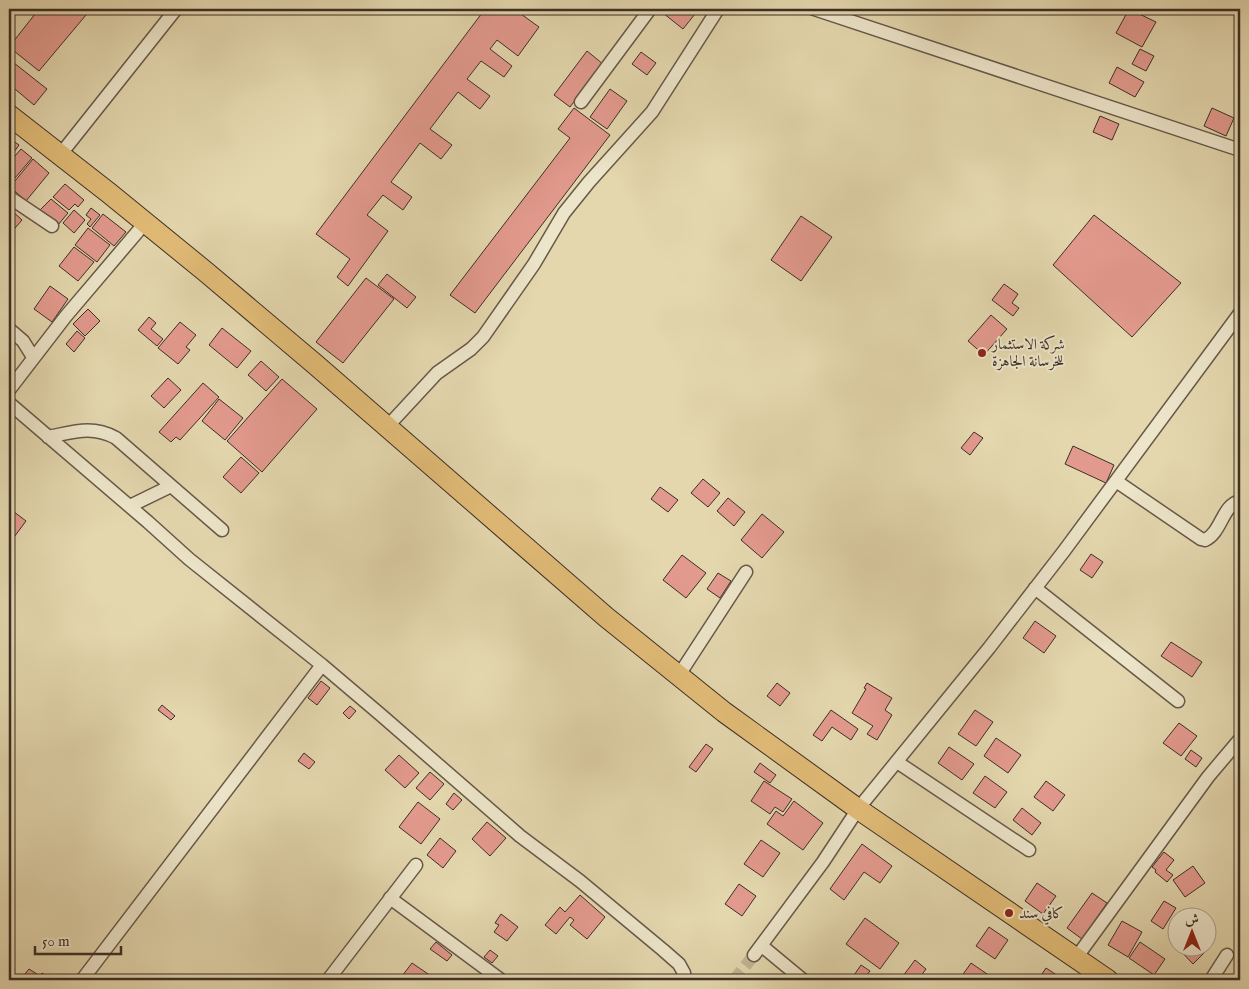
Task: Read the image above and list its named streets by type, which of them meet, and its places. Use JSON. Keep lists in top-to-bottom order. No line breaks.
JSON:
{"places":["شركة الاستثمار للخرسانة الجاهزة","كافي سند"],"scale_bar":"50 m","north":"top"}
